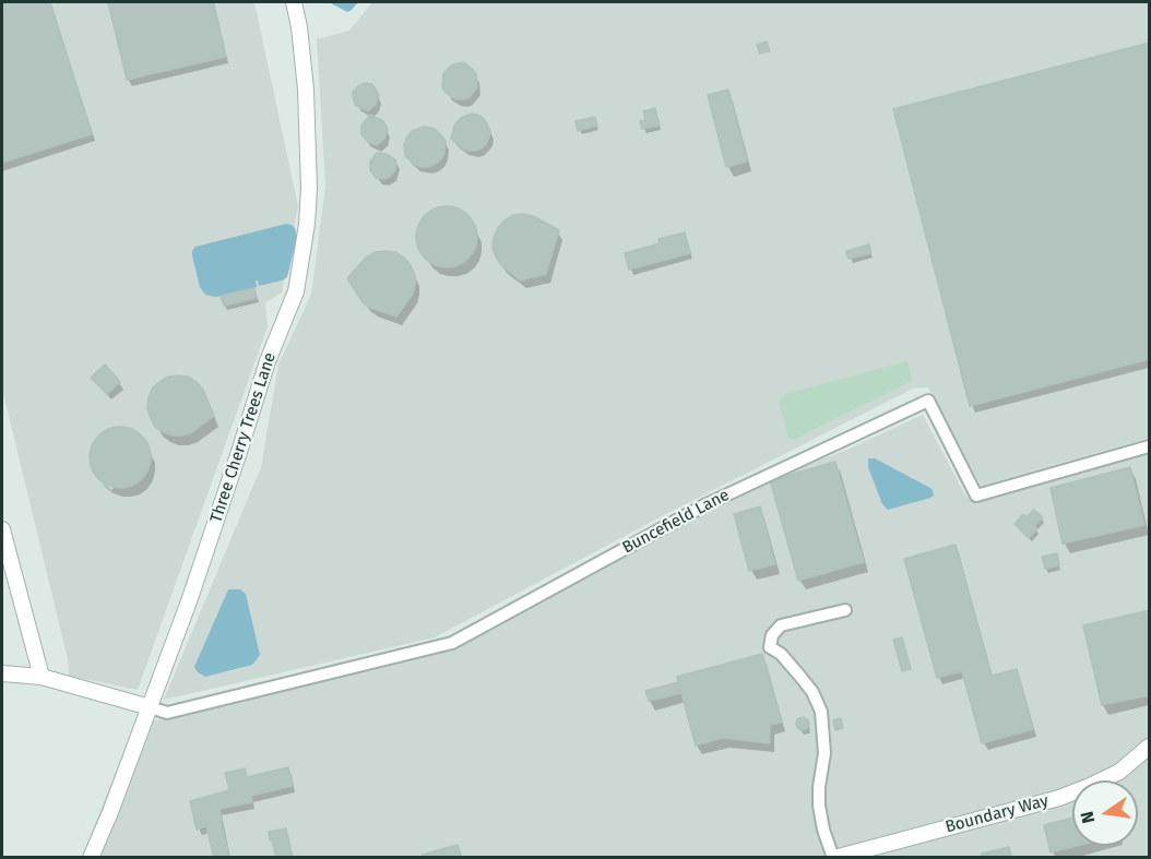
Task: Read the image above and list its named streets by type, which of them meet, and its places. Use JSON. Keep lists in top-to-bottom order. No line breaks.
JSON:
{"streets":{"street":["Three Cherry Trees Lane","Buncefield Lane","Boundary Way"]},"crossings":[["Three Cherry Trees Lane","Buncefield Lane"]],"north":"left"}
